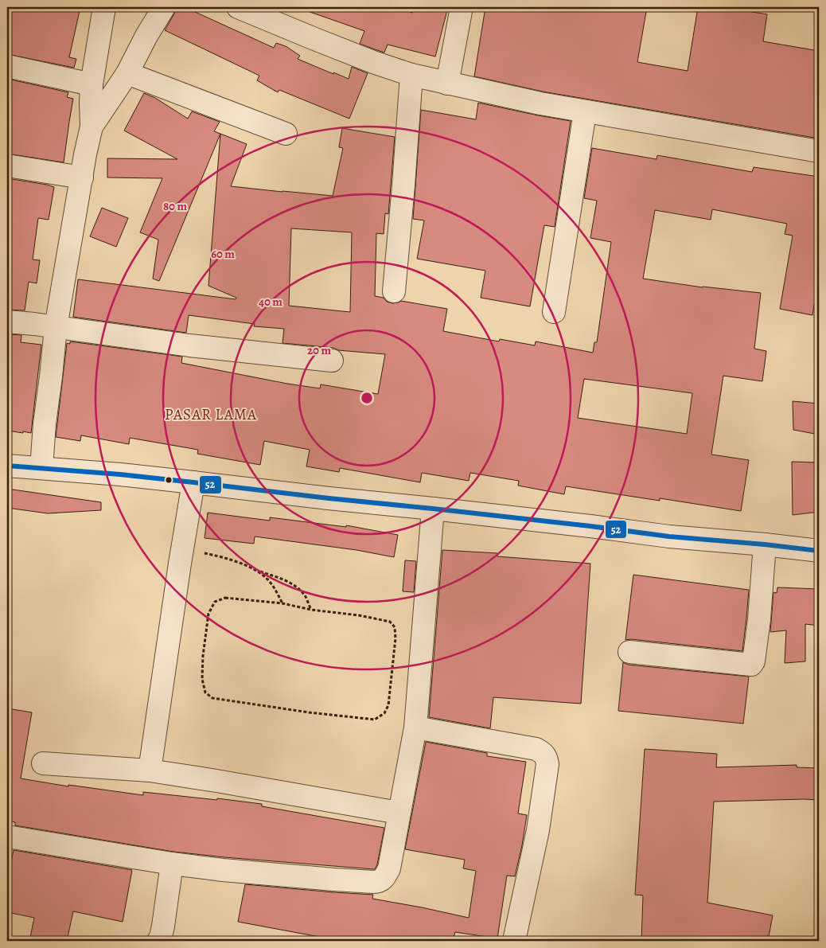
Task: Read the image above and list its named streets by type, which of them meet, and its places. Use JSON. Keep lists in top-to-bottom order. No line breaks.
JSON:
{"districts":["PASAR LAMA"],"lines":["transit line 52"],"rings":["80 m","60 m","40 m","20 m"]}
